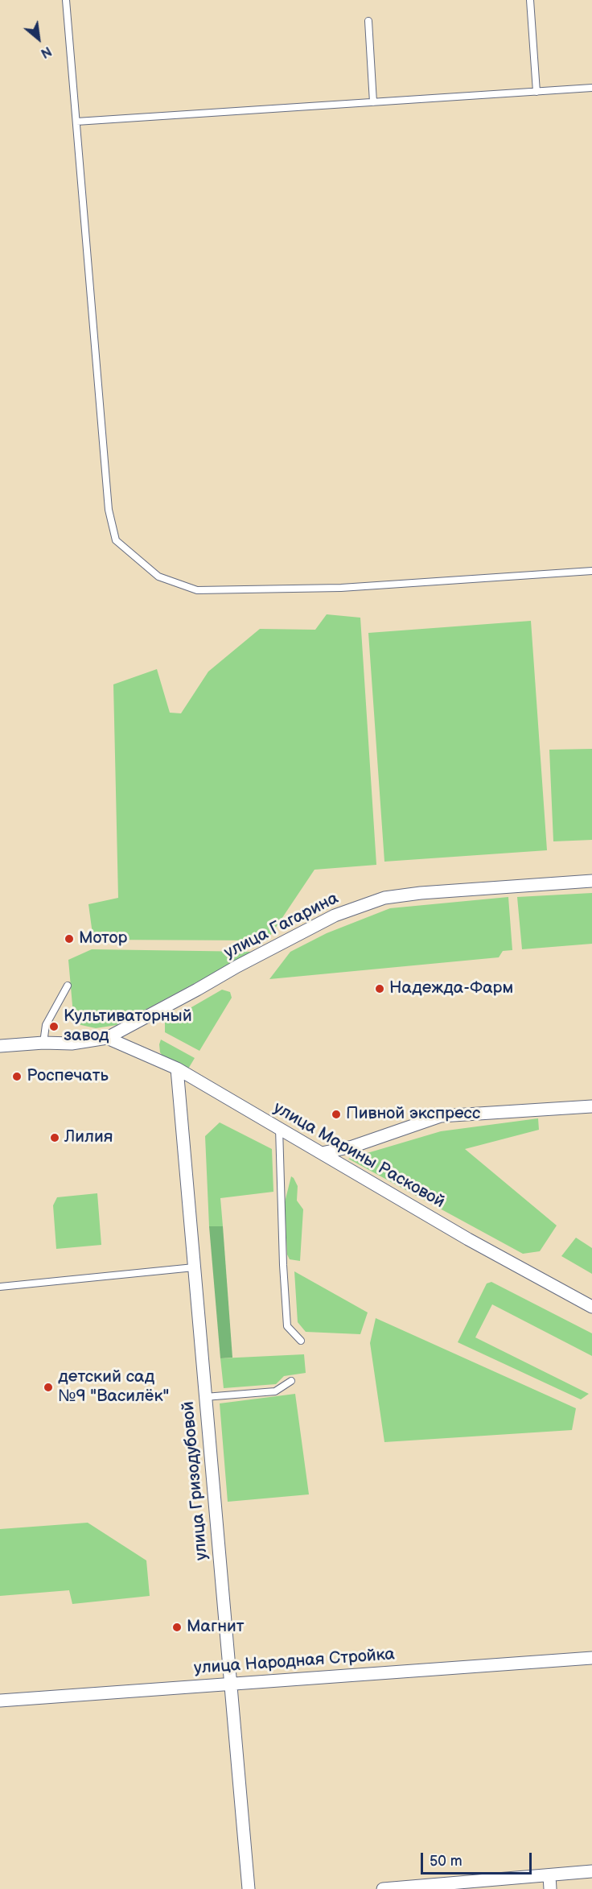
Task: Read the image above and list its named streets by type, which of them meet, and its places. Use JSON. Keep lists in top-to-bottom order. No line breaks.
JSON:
{"streets":{"street":["улица Гагарина","улица Марины Расковой","улица Гризодубовой","улица Народная Стройка"]},"crossings":[["улица Гагарина","улица Марины Расковой"],["улица Марины Расковой","улица Гризодубовой"],["улица Гризодубовой","улица Народная Стройка"]],"places":["Мотор","Надежда-Фарм","Культиваторный завод","Роспечать","Пивной экспресс","Лилия","детский сад №9 \"Василёк\"","Магнит"],"scale_bar":"50 m","north":"bottom right"}
